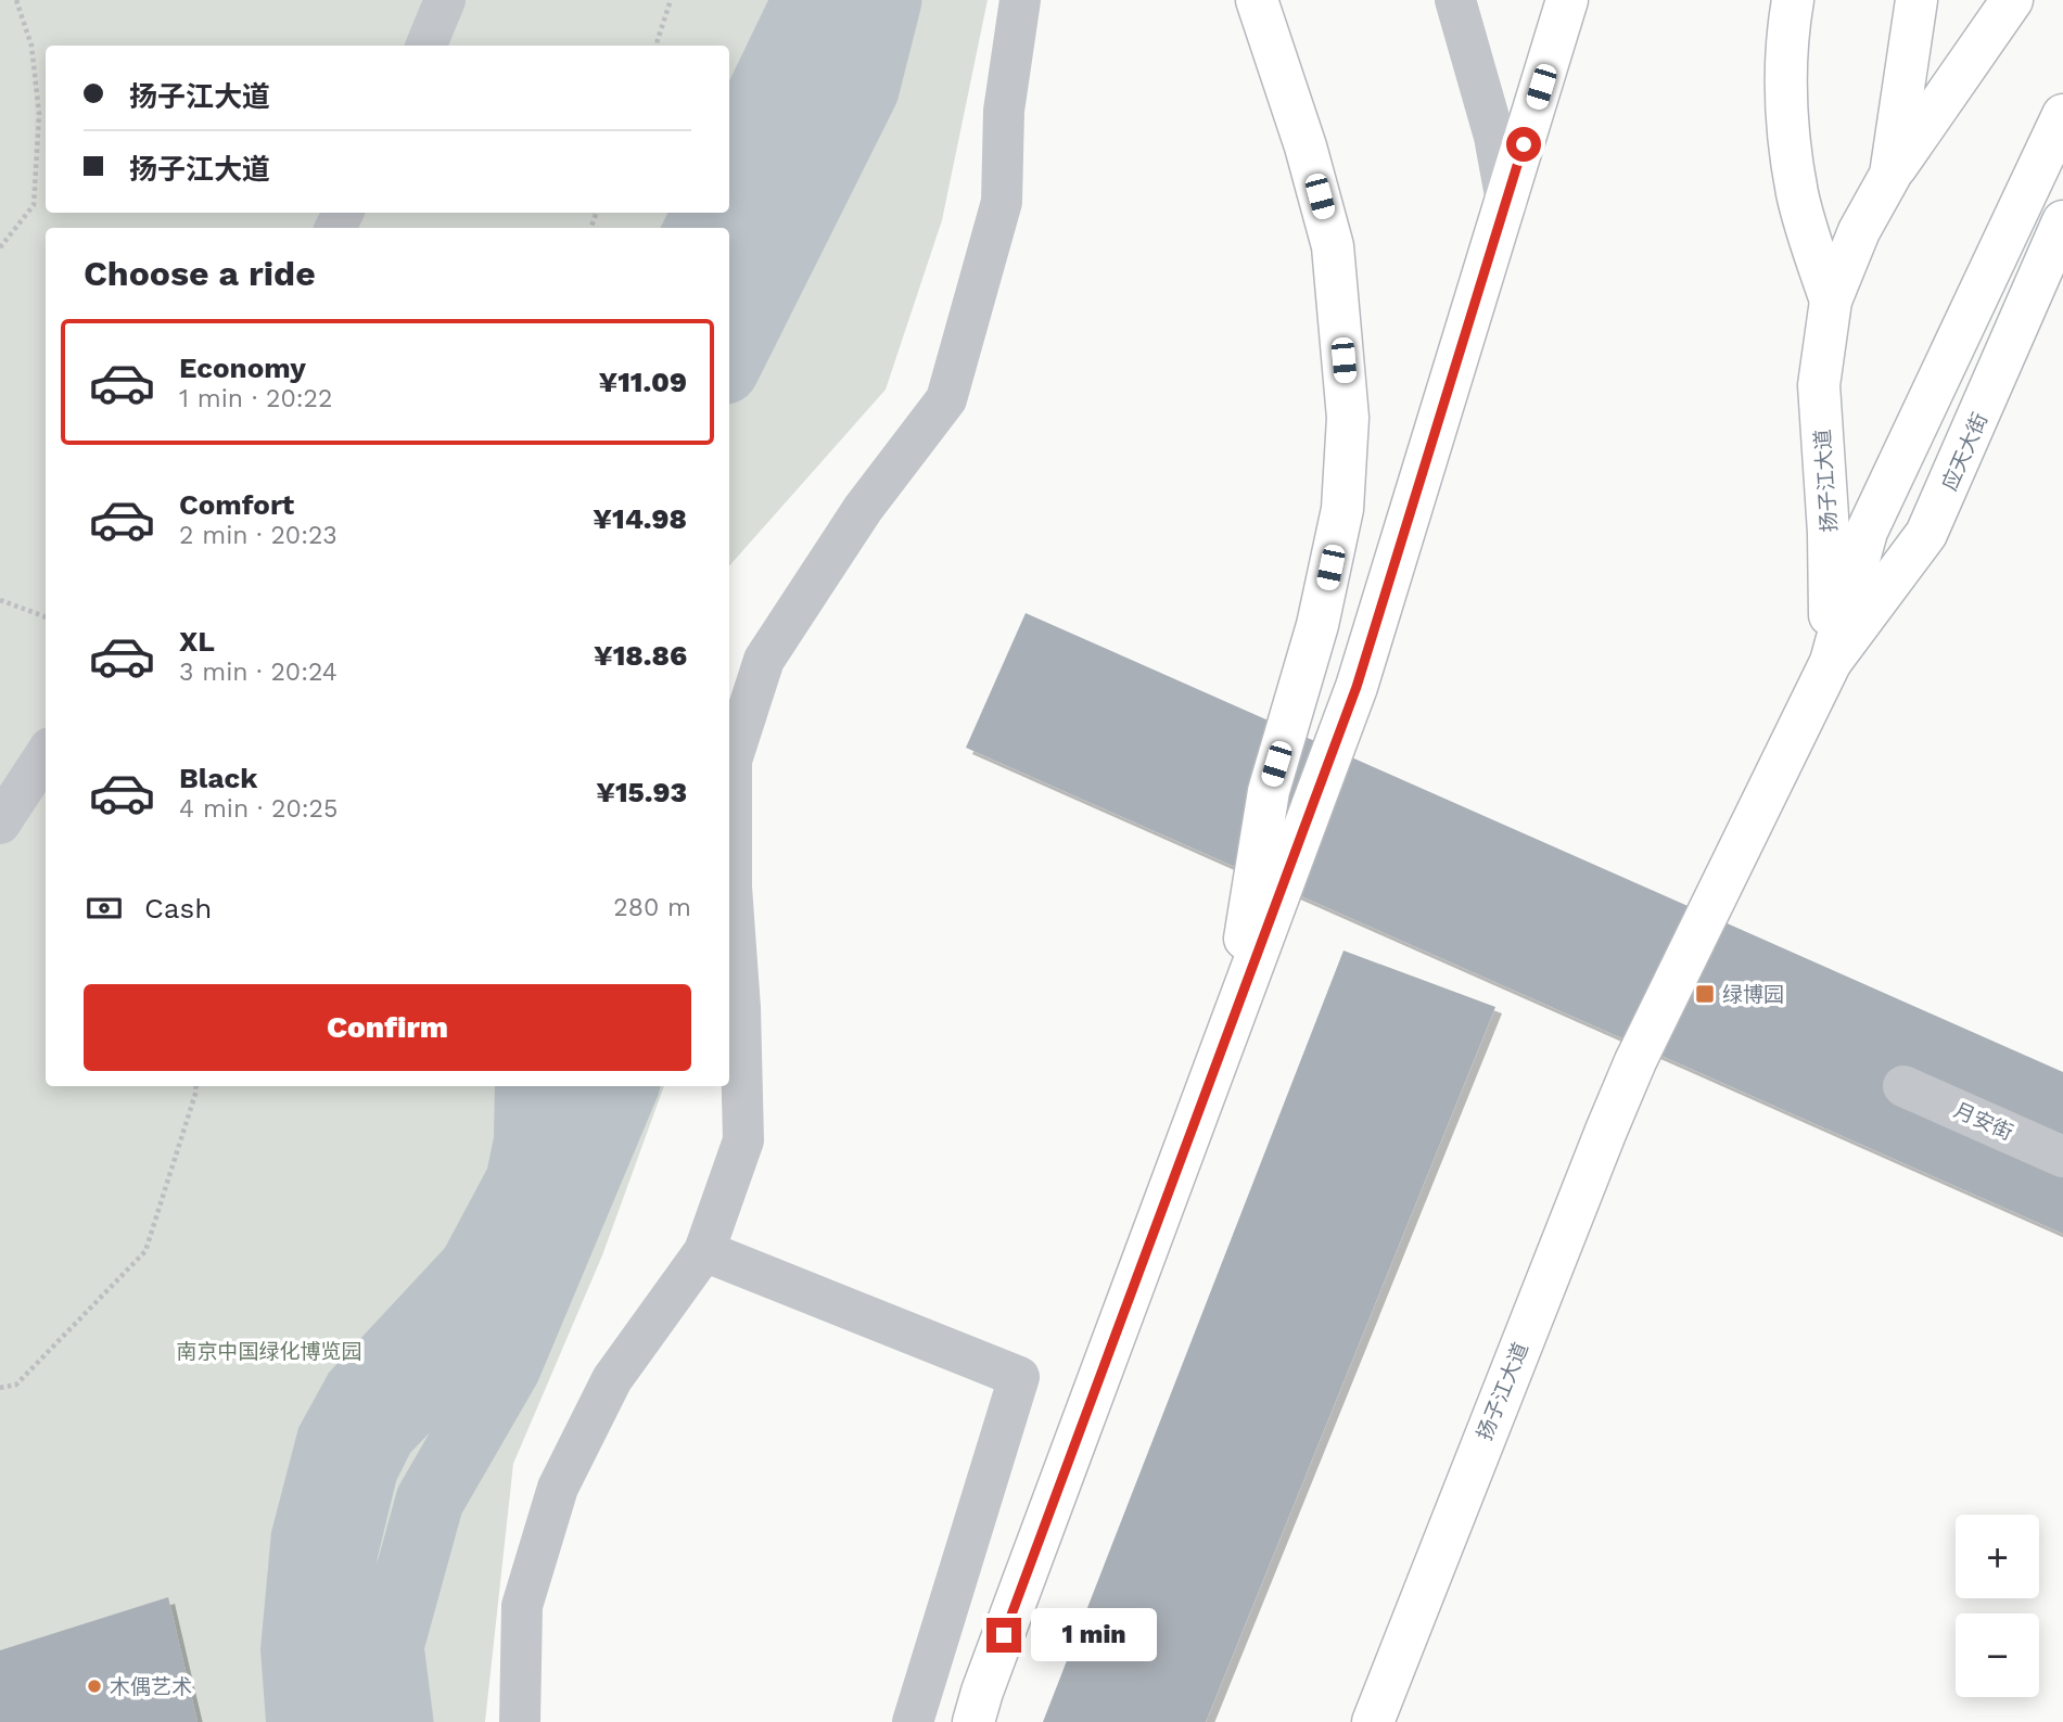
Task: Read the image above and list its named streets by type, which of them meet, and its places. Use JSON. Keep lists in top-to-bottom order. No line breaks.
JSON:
{"streets":{"main road":["应天大街","扬子江大道"],"street":["月安街"]},"crossings":[["应天大街","扬子江大道"]],"parks":["南京中国绿化博览园"],"places":{"transit":["绿博园"],"other":["木偶艺术"]},"page":{"banner":["扬子江大道","扬子江大道"],"heading":"Choose a ride","list":[{"name":"Economy","note":"1 min · 20:22","value":"¥11.09"},{"name":"Comfort","note":"2 min · 20:23","value":"¥14.98"},{"name":"XL","note":"3 min · 20:24","value":"¥18.86"},{"name":"Black","note":"4 min · 20:25","value":"¥15.93"}],"pay":["Cash","280 m"],"buttons":"Confirm","map_buttons":["+","−"],"bubble":"1 min"}}
